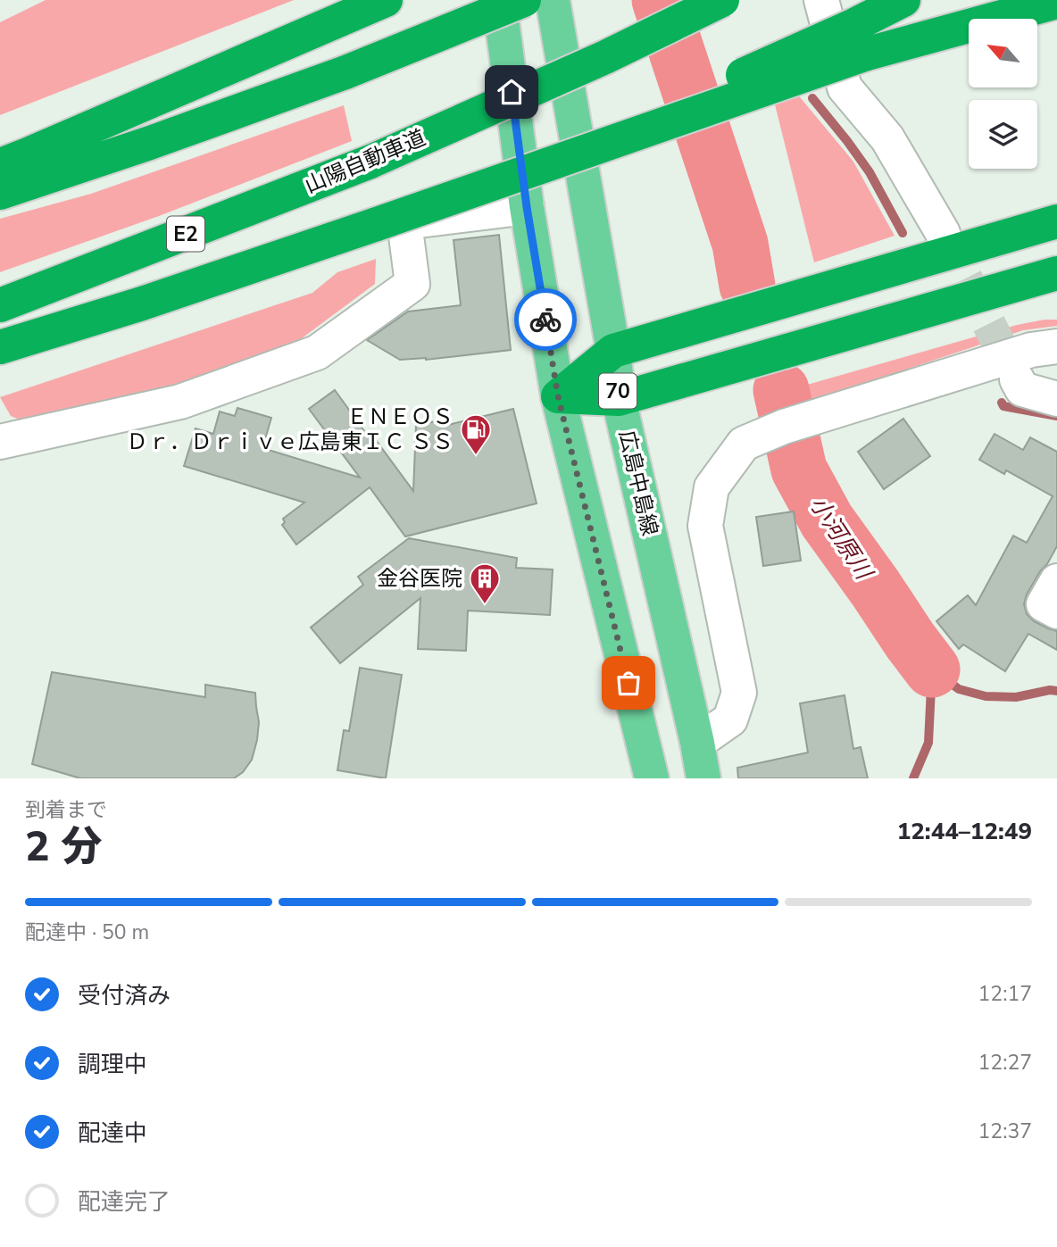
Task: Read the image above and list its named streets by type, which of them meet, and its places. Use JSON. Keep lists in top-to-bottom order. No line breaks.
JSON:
{"streets":{"highway":["山陽自動車道","E2"],"main road":["70","広島中島線"]},"water":["小河原川"],"places":{"fuel station":["ＥＮＥＯＳ Ｄｒ．Ｄｒｉｖｅ広島東ＩＣ ＳＳ"],"building":["金谷医院"]},"north":"top left","page":{"heading":["2 分","到着まで","12:44–12:49"],"bar":"配達中 · 50 m","list":[["受付済み","12:17"],["調理中","12:27"],["配達中","12:37"],"配達完了"]}}
